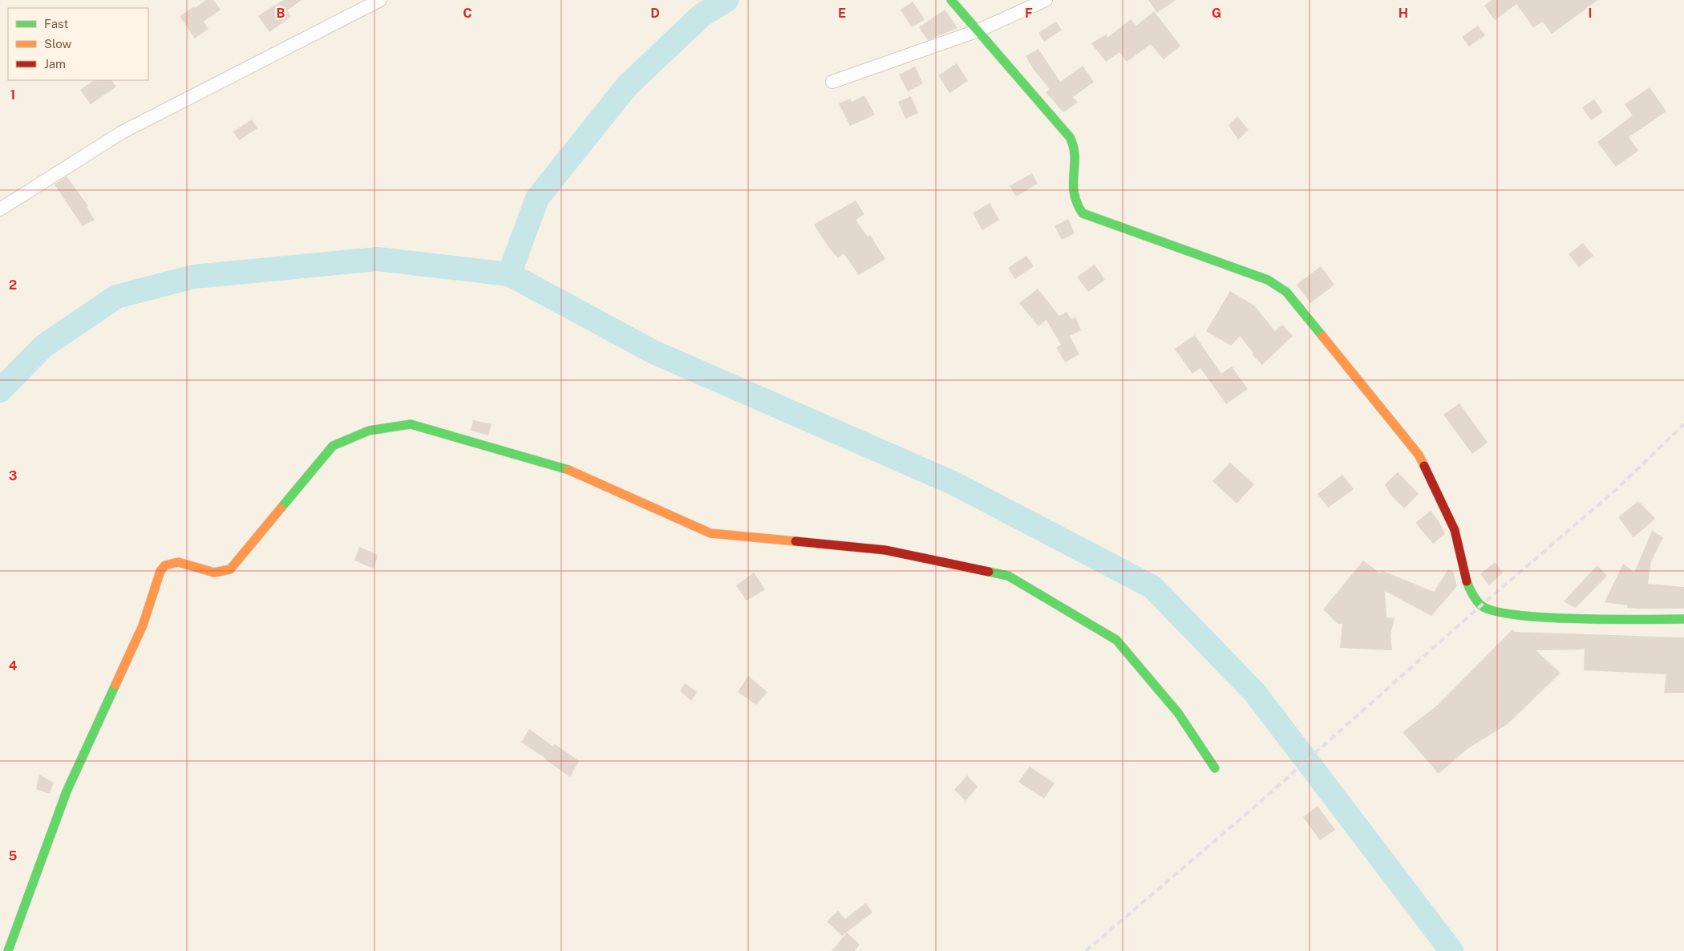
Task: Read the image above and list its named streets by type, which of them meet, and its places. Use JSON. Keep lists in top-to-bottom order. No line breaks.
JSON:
{"legend":["Fast","Slow","Jam"],"grid":{"columns":["B","C","D","E","F","G","H","I"],"rows":["1","2","3","4","5"]}}
